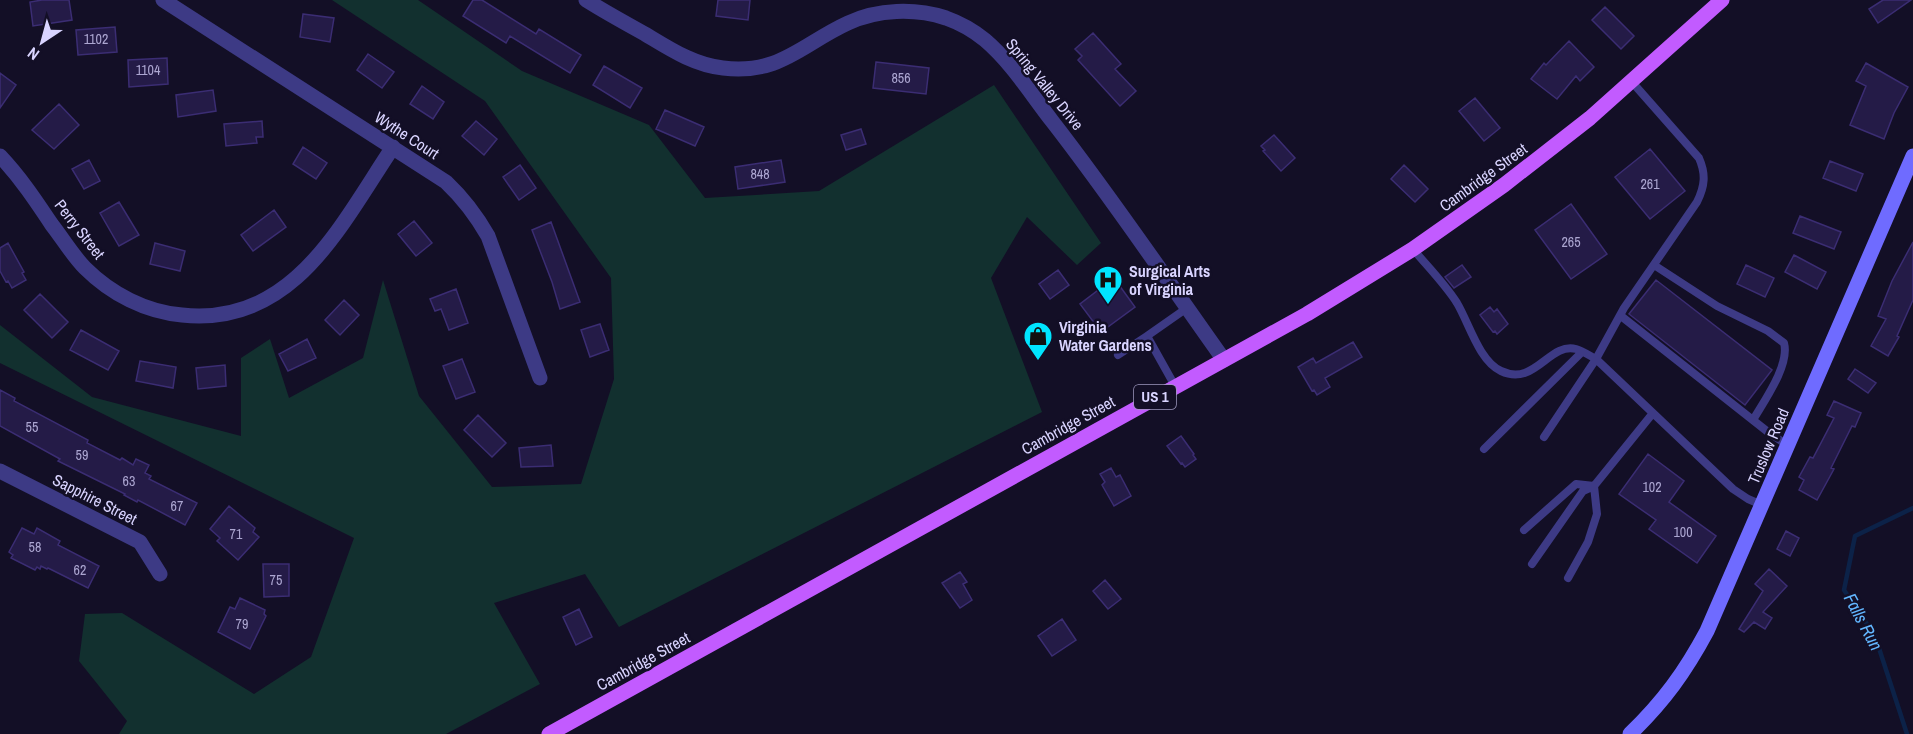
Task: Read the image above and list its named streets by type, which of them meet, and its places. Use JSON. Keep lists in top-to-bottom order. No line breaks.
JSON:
{"streets":{"main road":["Cambridge Street","US 1"],"street":["Spring Valley Drive","Wythe Court","Perry Street","Truslow Road","Sapphire Street"]},"crossings":[["Spring Valley Drive","Cambridge Street"],["Wythe Court","Perry Street"]],"water":["Falls Run"],"places":{"hospital":["Surgical Arts of Virginia"],"shop":["Virginia Water Gardens"]},"house_numbers":["1102","1104","856","848","261","265","55","59","63","102","67","100","71","58","62","75","79"],"north":"bottom left"}
